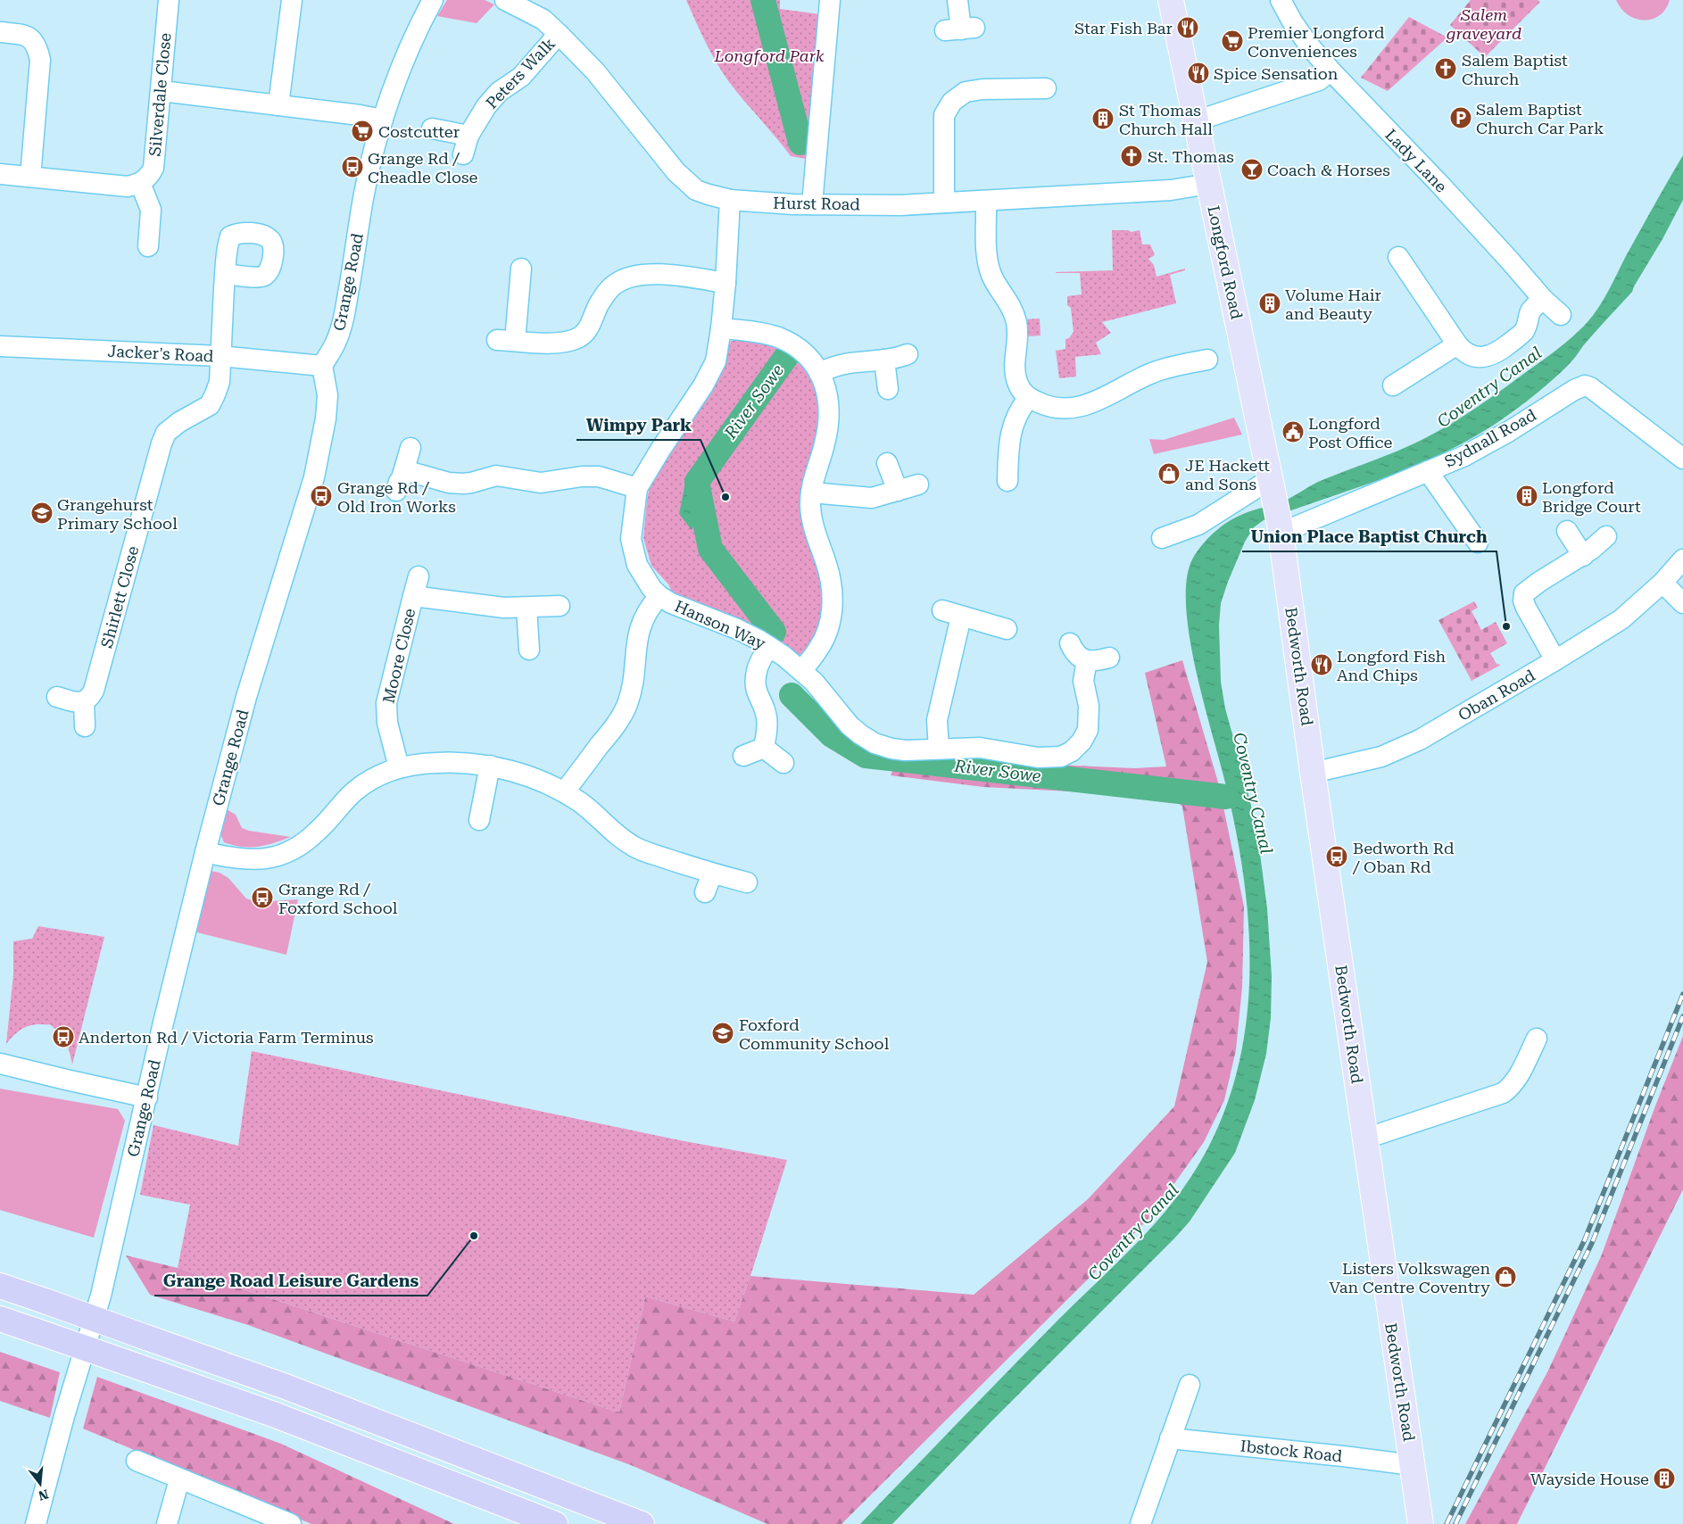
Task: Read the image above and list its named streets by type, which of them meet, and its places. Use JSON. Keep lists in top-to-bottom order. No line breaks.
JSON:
{"streets":{"main road":["Longford Road","Bedworth Road"],"street":["Peters Walk","Silverdale Close","Lady Lane","Hurst Road","Grange Road","Jacker's Road","Sydnall Road","Shirlett Close","Hanson Way","Moore Close","Oban Road","Ibstock Road"]},"crossings":[["Peters Walk","Hurst Road"],["Hurst Road","Longford Road"],["Hurst Road","Hanson Way"],["Longford Road","Sydnall Road"],["Longford Road","Bedworth Road"],["Grange Road","Jacker's Road"],["Jacker's Road","Shirlett Close"],["Sydnall Road","Bedworth Road"],["Bedworth Road","Oban Road"],["Bedworth Road","Ibstock Road"]],"water":["Coventry Canal","River Sowe"],"parks":["Salem graveyard","Longford Park"],"places":{"restaurant":["Star Fish Bar","Spice Sensation","Longford Fish And Chips"],"supermarket":["Premier Longford Conveniences","Costcutter"],"church":["Salem Baptist Church","St. Thomas"],"parking":["Salem Baptist Church Car Park"],"building":["St Thomas Church Hall","Volume Hair and Beauty","Longford Bridge Court","Wayside House"],"bus stop":["Grange Rd / Cheadle Close","Grange Rd / Old Iron Works","Bedworth Rd / Oban Rd","Grange Rd / Foxford School","Anderton Rd / Victoria Farm Terminus"],"bar":["Coach & Horses"],"public building":["Longford Post Office"],"shop":["JE Hackett and Sons","Listers Volkswagen Van Centre Coventry"],"other":["Wimpy Park","Union Place Baptist Church","Grange Road Leisure Gardens"],"school or university":["Grangehurst Primary School","Foxford Community School"]},"north":"bottom"}
